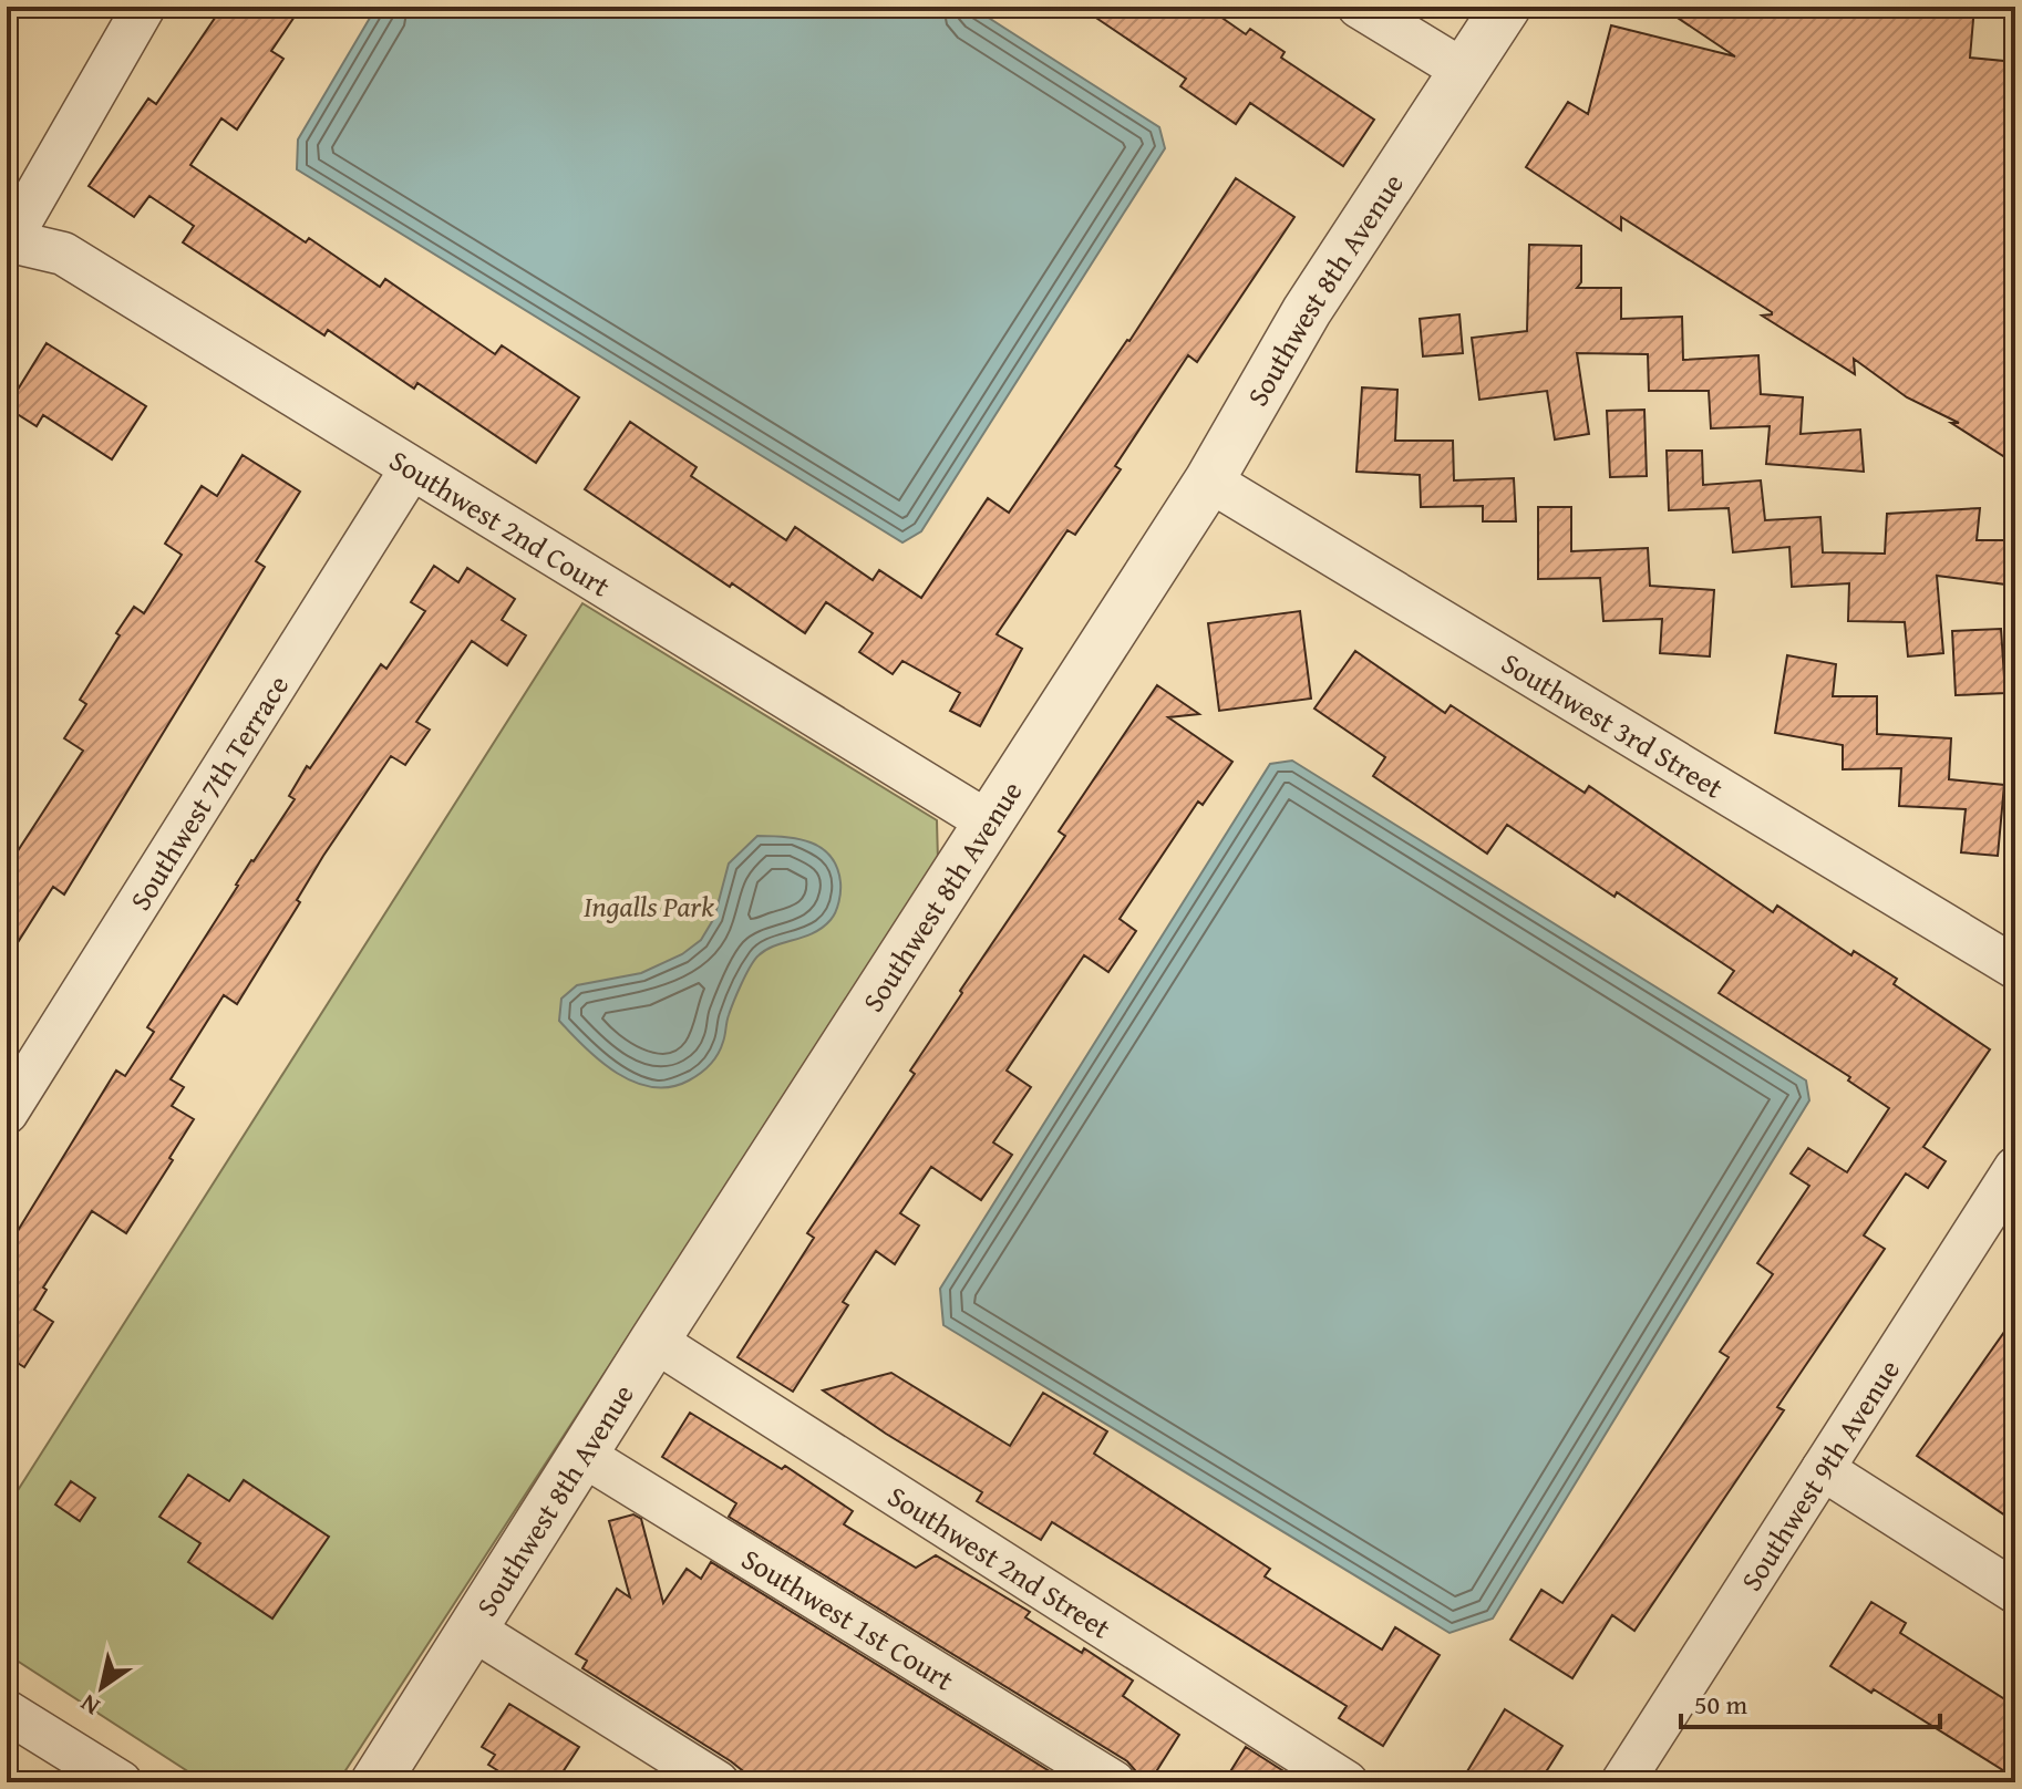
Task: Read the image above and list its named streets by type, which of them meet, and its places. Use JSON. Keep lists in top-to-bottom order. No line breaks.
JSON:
{"streets":{"street":["Southwest 8th Avenue","Southwest 2nd Court","Southwest 3rd Street","Southwest 7th Terrace","Southwest 9th Avenue","Southwest 2nd Street","Southwest 1st Court"]},"crossings":[["Southwest 8th Avenue","Southwest 2nd Court"],["Southwest 8th Avenue","Southwest 3rd Street"],["Southwest 8th Avenue","Southwest 2nd Street"],["Southwest 8th Avenue","Southwest 1st Court"],["Southwest 2nd Court","Southwest 7th Terrace"]],"parks":["Ingalls Park"],"scale_bar":"50 m","north":"bottom left"}
